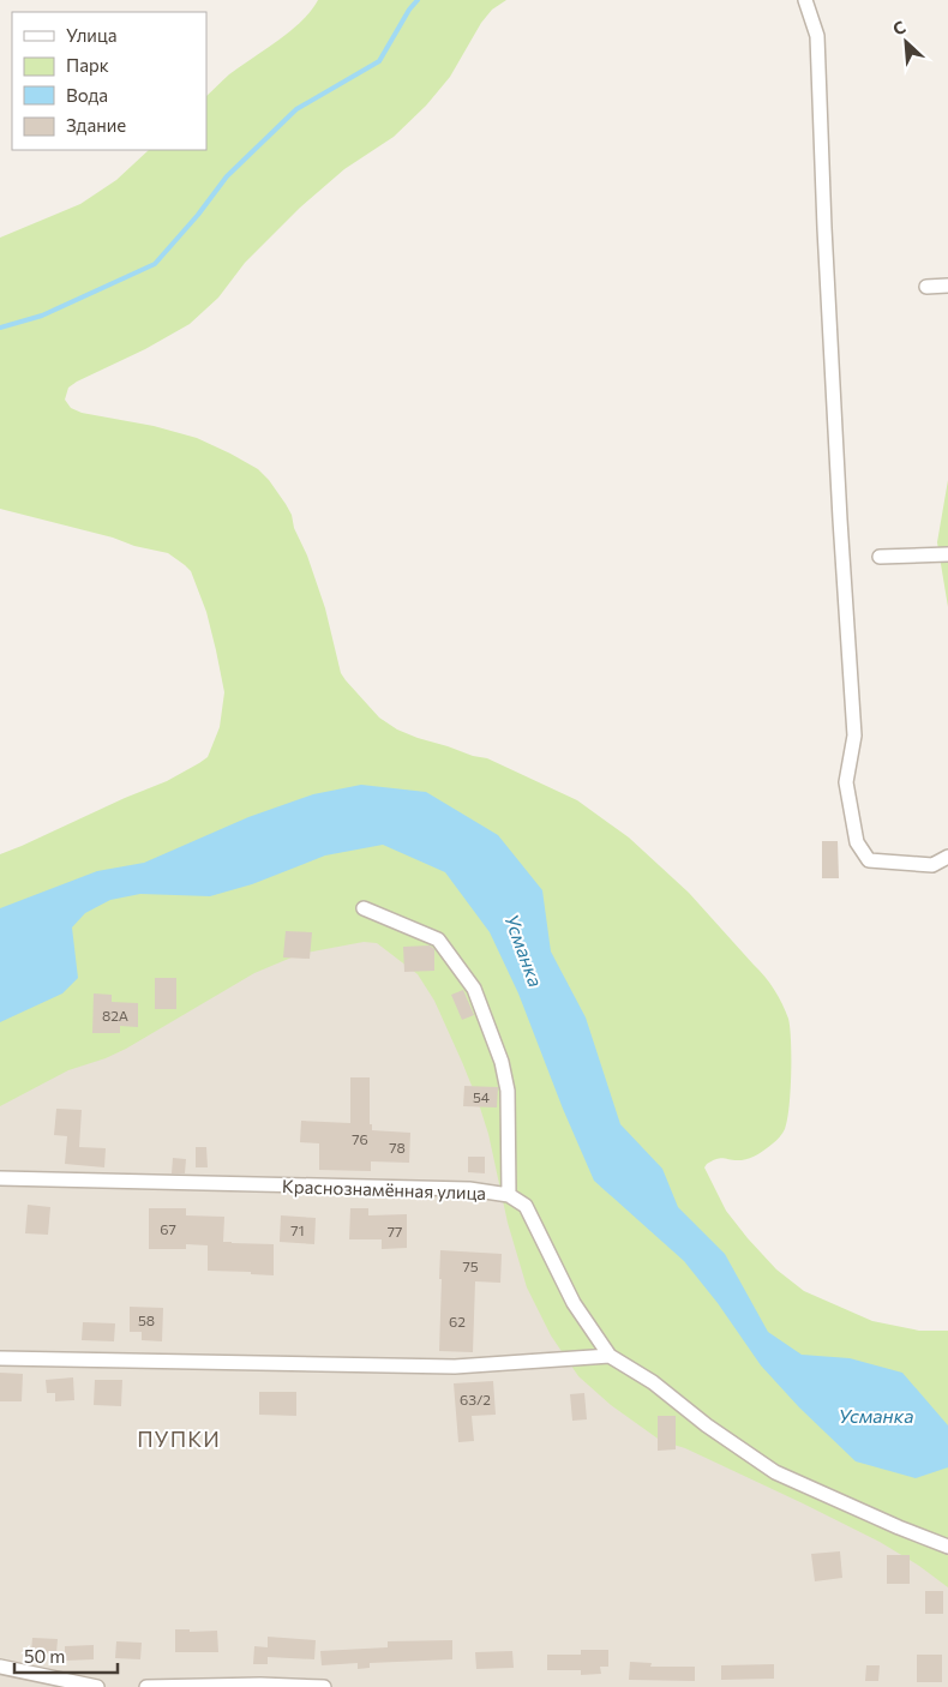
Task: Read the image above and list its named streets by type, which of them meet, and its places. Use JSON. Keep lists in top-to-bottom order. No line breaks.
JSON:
{"streets":{"street":["Краснознамённая улица"]},"districts":["ПУПКИ"],"water":["Усманка"],"house_numbers":["82А","54","76","78","67","71","77","75","58","62","63/2"],"legend":["Улица","Парк","Вода","Здание"],"scale_bar":"50 m","north":"top left"}
